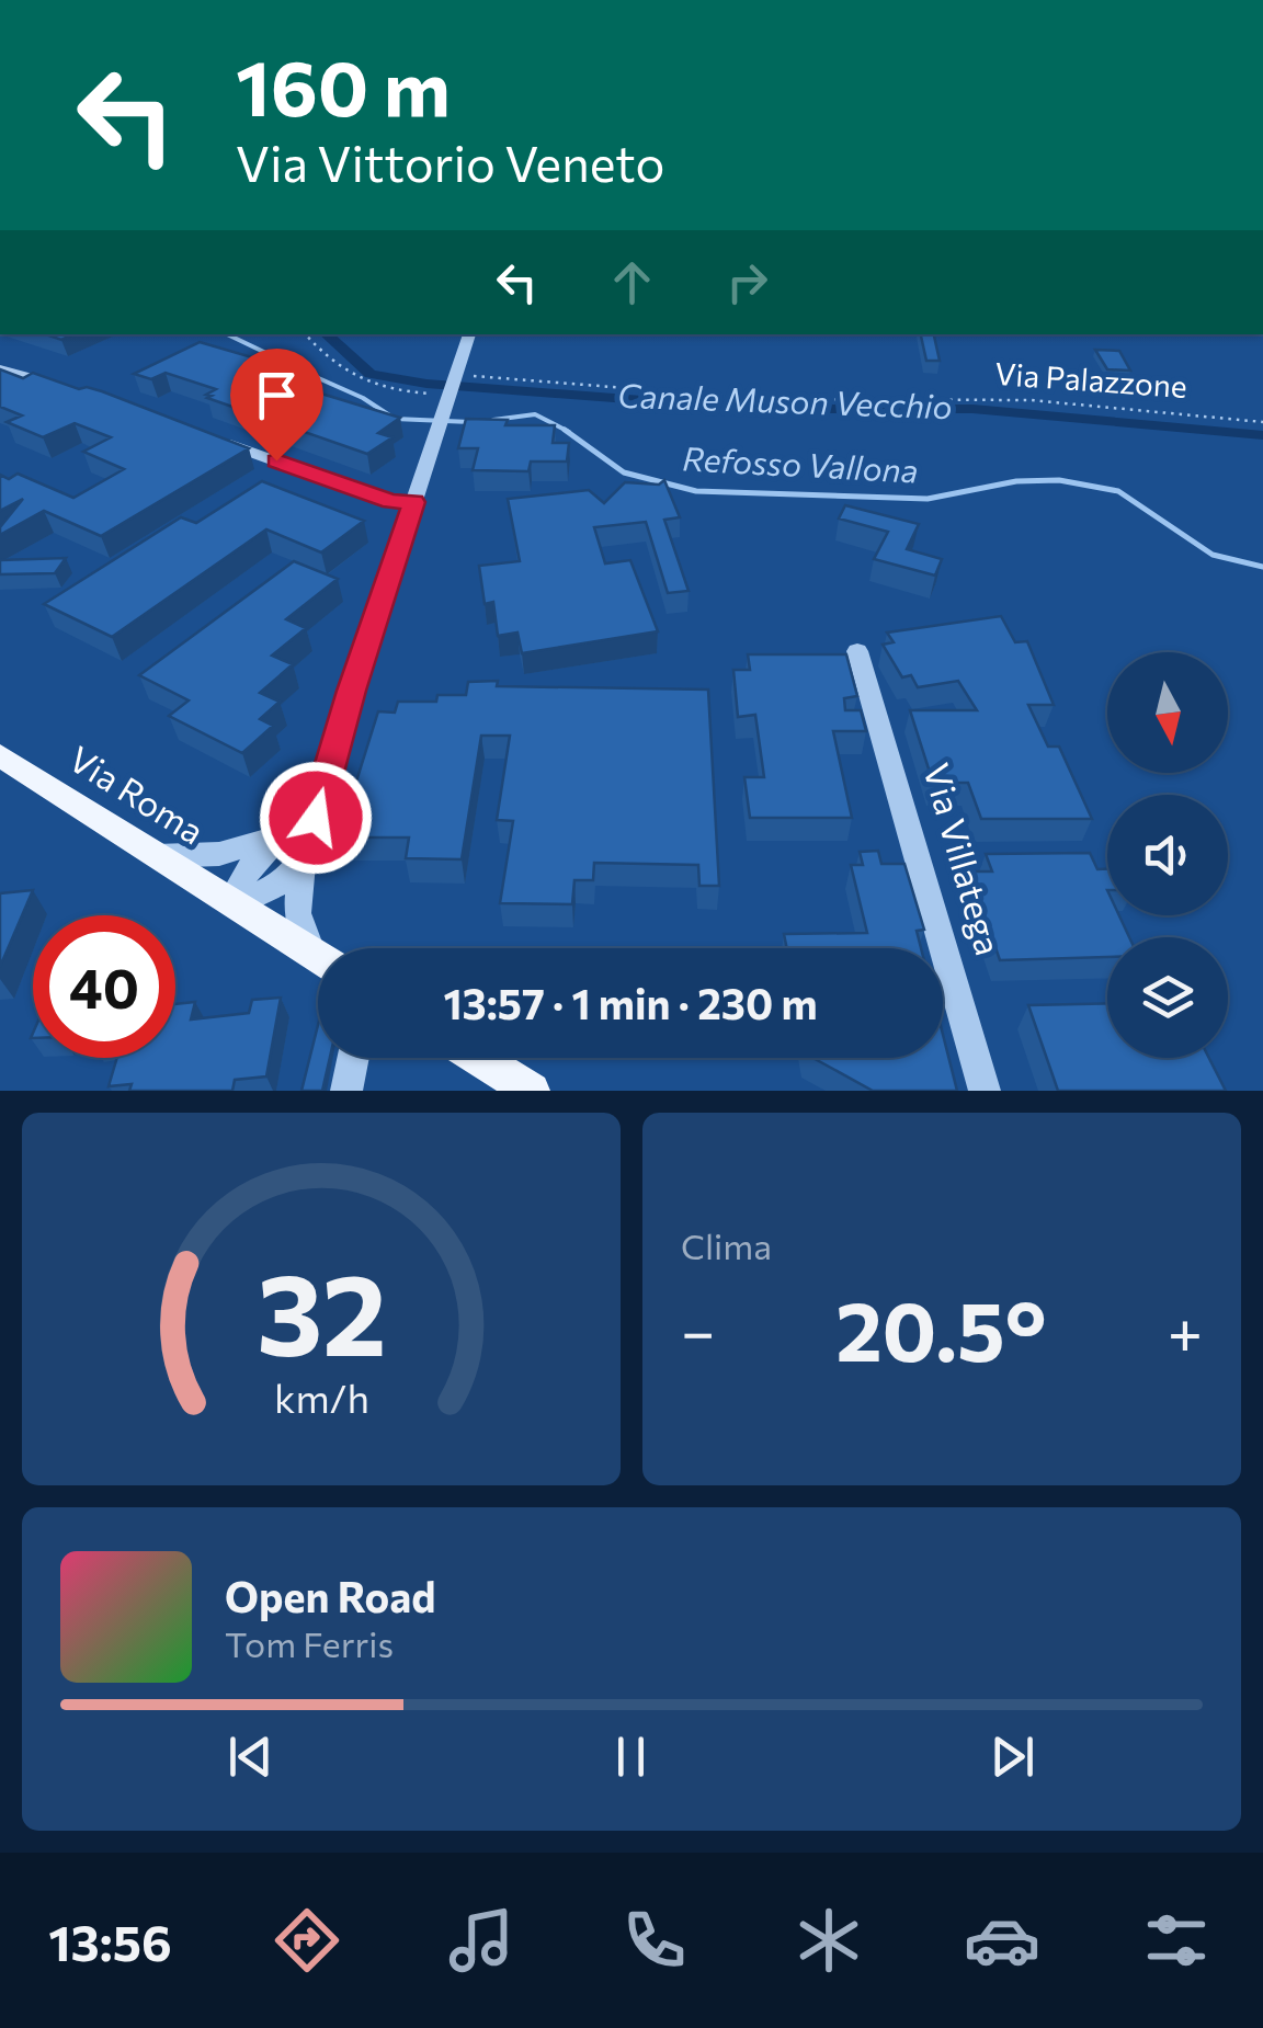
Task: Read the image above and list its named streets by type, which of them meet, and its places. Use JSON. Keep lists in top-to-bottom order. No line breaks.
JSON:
{"streets":{"main road":["Via Roma"],"street":["Via Villatega"],"path":["Via Palazzone"]},"water":["Canale Muson Vecchio","Refosso Vallona"],"north":"bottom","page":{"turn":["160 m","Via Vittorio Veneto"],"limit":"40","trip":"13:57 · 1 min · 230 m","tile":"Clima","heat":["−","20.5°","+"],"song":["Open Road","Tom Ferris"],"tabs":"13:56","gauge":["32","km/h"]}}
